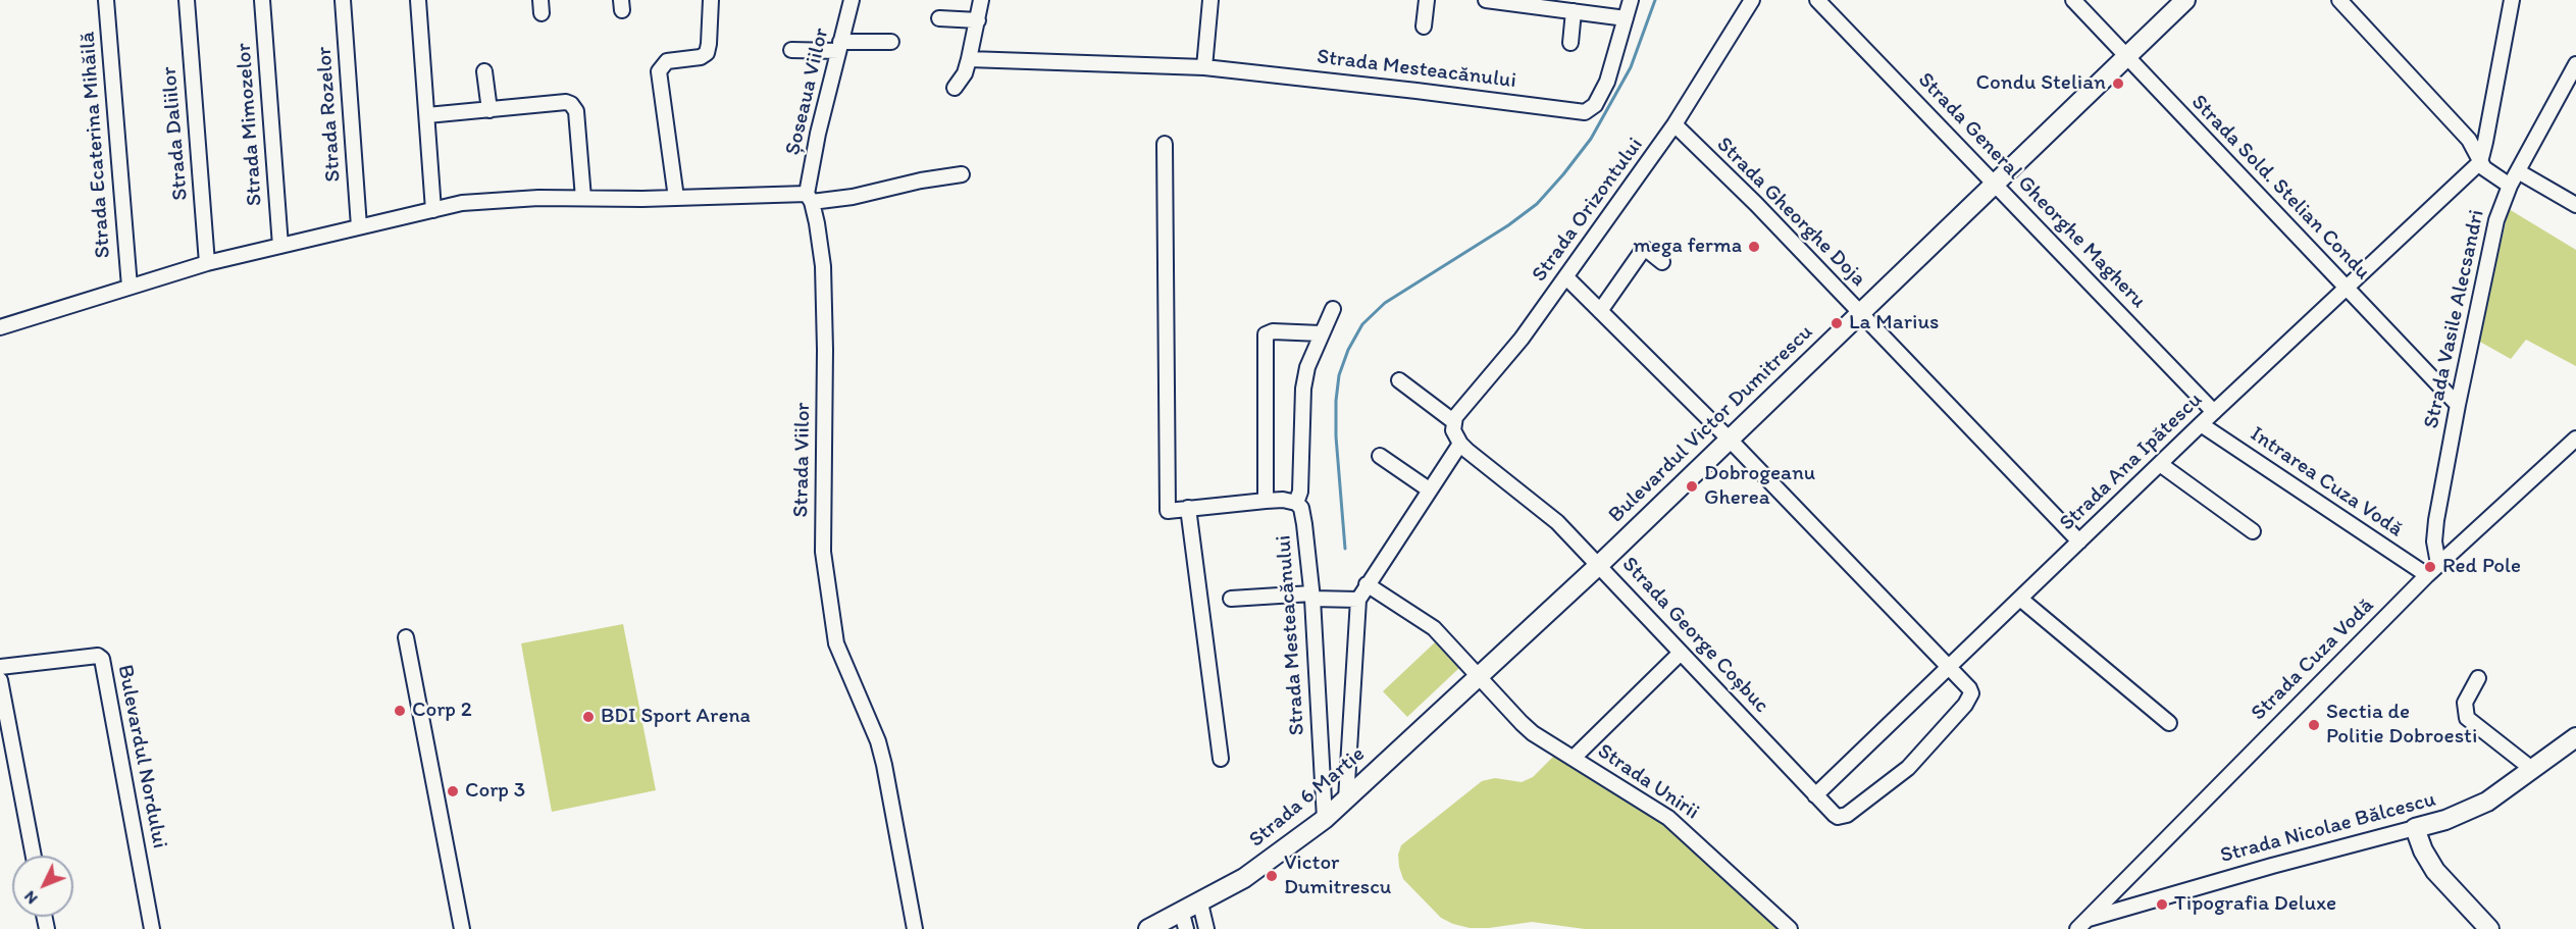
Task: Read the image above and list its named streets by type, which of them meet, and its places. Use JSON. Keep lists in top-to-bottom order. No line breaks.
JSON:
{"streets":{"street":["Strada Mesteacănului","Șoseaua Viilor","Strada Rozelor","Strada Mimozelor","Strada Daliilor","Strada Ecaterina Mihăilă","Strada Sold. Stelian Condu","Strada General Gheorghe Magheru","Strada Orizontului","Strada Gheorghe Doja","Strada Vasile Alecsandri","Bulevardul Victor Dumitrescu","Strada Viilor","Strada Ana Ipătescu","Intrarea Cuza Vodă","Strada George Coșbuc","Strada Cuza Vodă","Bulevardul Nordului","Strada Unirii","Strada 6 Martie","Strada Nicolae Bălcescu"]},"crossings":[["Strada Mesteacănului","Strada 6 Martie"],["Șoseaua Viilor","Strada Viilor"],["Strada Sold. Stelian Condu","Strada Vasile Alecsandri"],["Strada Sold. Stelian Condu","Bulevardul Victor Dumitrescu"],["Strada Sold. Stelian Condu","Strada Ana Ipătescu"],["Strada General Gheorghe Magheru","Bulevardul Victor Dumitrescu"],["Strada General Gheorghe Magheru","Strada Ana Ipătescu"],["Strada Orizontului","Strada Gheorghe Doja"],["Strada Gheorghe Doja","Bulevardul Victor Dumitrescu"],["Strada Gheorghe Doja","Strada Ana Ipătescu"],["Strada Vasile Alecsandri","Strada Cuza Vodă"],["Bulevardul Victor Dumitrescu","Strada George Coșbuc"],["Bulevardul Victor Dumitrescu","Strada Unirii"],["Bulevardul Victor Dumitrescu","Strada 6 Martie"],["Strada Ana Ipătescu","Intrarea Cuza Vodă"],["Strada Ana Ipătescu","Strada George Coșbuc"],["Intrarea Cuza Vodă","Strada Cuza Vodă"],["Strada Cuza Vodă","Strada Nicolae Bălcescu"],["Strada Unirii","Strada 6 Martie"]],"places":["Condu Stelian","mega ferma","La Marius","Dobrogeanu Gherea","Red Pole","Corp 2","BDI Sport Arena","Sectia de Politie Dobroesti","Corp 3","Victor Dumitrescu","Tipografia Deluxe"],"north":"bottom left"}
